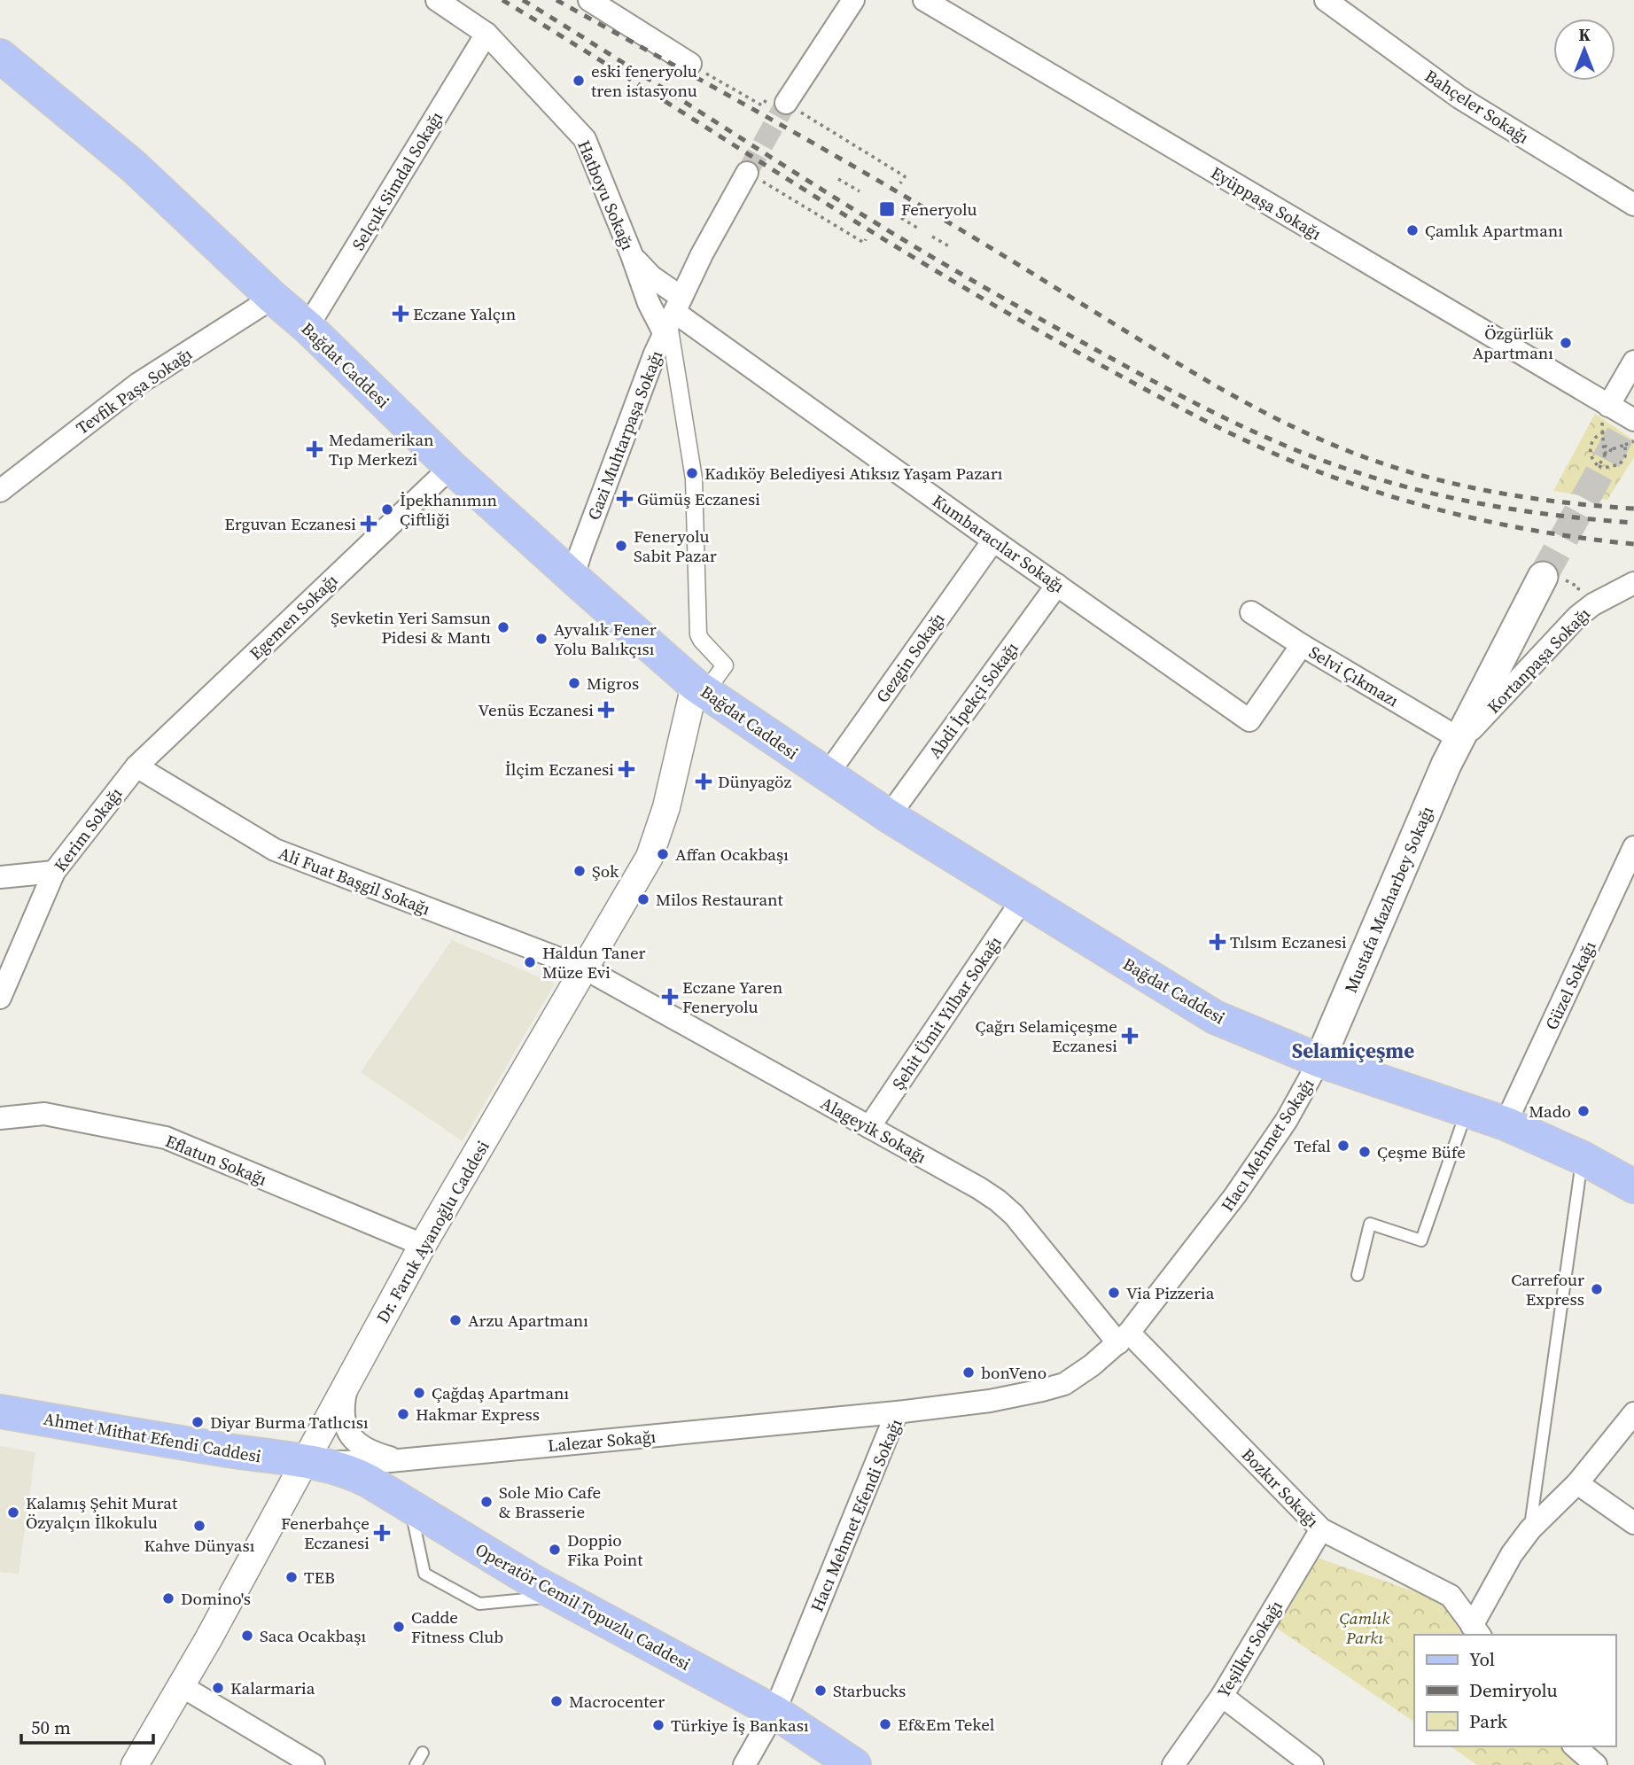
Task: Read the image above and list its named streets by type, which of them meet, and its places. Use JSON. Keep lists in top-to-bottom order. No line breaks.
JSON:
{"streets":{"main road":["Bağdat Caddesi","Mustafa Mazharbey Sokağı","Ahmet Mithat Efendi Caddesi","Operatör Cemil Topuzlu Caddesi"],"street":["Bahçeler Sokağı","Selçuk Simdal Sokağı","Hatboyu Sokağı","Eyüppaşa Sokağı","Tevfik Paşa Sokağı","Gazi Muhtarpaşa Sokağı","Kumbaracılar Sokağı","Egemen Sokağı","Gezgin Sokağı","Kortanpaşa Sokağı","Selvi Çıkmazı","Abdi İpekçi Sokağı","Kerim Sokağı","Ali Fuat Başgil Sokağı","Güzel Sokağı","Şehit Ümit Yılbar Sokağı","Alageyik Sokağı","Hacı Mehmet Sokağı","Eflatun Sokağı","Dr. Faruk Ayanoğlu Caddesi","Lalezar Sokağı","Bozkır Sokağı","Hacı Mehmet Efendi Sokağı","Yeşilkır Sokağı"]},"crossings":[["Selçuk Simdal Sokağı","Hatboyu Sokağı"],["Selçuk Simdal Sokağı","Bağdat Caddesi"],["Hatboyu Sokağı","Gazi Muhtarpaşa Sokağı"],["Hatboyu Sokağı","Kumbaracılar Sokağı"],["Bağdat Caddesi","Tevfik Paşa Sokağı"],["Bağdat Caddesi","Gazi Muhtarpaşa Sokağı"],["Bağdat Caddesi","Egemen Sokağı"],["Bağdat Caddesi","Gezgin Sokağı"],["Bağdat Caddesi","Abdi İpekçi Sokağı"],["Bağdat Caddesi","Mustafa Mazharbey Sokağı"],["Bağdat Caddesi","Güzel Sokağı"],["Bağdat Caddesi","Şehit Ümit Yılbar Sokağı"],["Bağdat Caddesi","Hacı Mehmet Sokağı"],["Bağdat Caddesi","Dr. Faruk Ayanoğlu Caddesi"],["Gazi Muhtarpaşa Sokağı","Kumbaracılar Sokağı"],["Kumbaracılar Sokağı","Gezgin Sokağı"],["Kumbaracılar Sokağı","Selvi Çıkmazı"],["Kumbaracılar Sokağı","Abdi İpekçi Sokağı"],["Egemen Sokağı","Kerim Sokağı"],["Egemen Sokağı","Ali Fuat Başgil Sokağı"],["Kortanpaşa Sokağı","Selvi Çıkmazı"],["Kortanpaşa Sokağı","Mustafa Mazharbey Sokağı"],["Selvi Çıkmazı","Mustafa Mazharbey Sokağı"],["Kerim Sokağı","Ali Fuat Başgil Sokağı"],["Ali Fuat Başgil Sokağı","Alageyik Sokağı"],["Ali Fuat Başgil Sokağı","Dr. Faruk Ayanoğlu Caddesi"],["Mustafa Mazharbey Sokağı","Hacı Mehmet Sokağı"],["Şehit Ümit Yılbar Sokağı","Alageyik Sokağı"],["Alageyik Sokağı","Dr. Faruk Ayanoğlu Caddesi"],["Alageyik Sokağı","Bozkır Sokağı"],["Alageyik Sokağı","Hacı Mehmet Efendi Sokağı"],["Hacı Mehmet Sokağı","Hacı Mehmet Efendi Sokağı"],["Eflatun Sokağı","Dr. Faruk Ayanoğlu Caddesi"],["Dr. Faruk Ayanoğlu Caddesi","Ahmet Mithat Efendi Caddesi"],["Dr. Faruk Ayanoğlu Caddesi","Lalezar Sokağı"],["Dr. Faruk Ayanoğlu Caddesi","Operatör Cemil Topuzlu Caddesi"],["Ahmet Mithat Efendi Caddesi","Lalezar Sokağı"],["Ahmet Mithat Efendi Caddesi","Operatör Cemil Topuzlu Caddesi"],["Lalezar Sokağı","Hacı Mehmet Efendi Sokağı"],["Lalezar Sokağı","Operatör Cemil Topuzlu Caddesi"],["Bozkır Sokağı","Hacı Mehmet Efendi Sokağı"],["Bozkır Sokağı","Yeşilkır Sokağı"],["Hacı Mehmet Efendi Sokağı","Operatör Cemil Topuzlu Caddesi"]],"districts":["Selamiçeşme"],"parks":["Çamlık Parkı"],"places":{"other":["eski feneryolu tren istasyonu","Çamlık Apartmanı","Özgürlük Apartmanı","Kadıköy Belediyesi Atıksız Yaşam Pazarı","İpekhanımın Çiftliği","Feneryolu Sabit Pazar","Şevketin Yeri Samsun Pidesi & Mantı","Ayvalık Fener Yolu Balıkçısı","Migros","Affan Ocakbaşı","Şok","Milos Restaurant","Haldun Taner Müze Evi","Mado","Tefal","Çeşme Büfe","Carrefour Express","Via Pizzeria","Arzu Apartmanı","bonVeno","Çağdaş Apartmanı","Hakmar Express","Diyar Burma Tatlıcısı","Sole Mio Cafe & Brasserie","Kalamış Şehit Murat Özyalçın İlkokulu","Kahve Dünyası","Doppio Fika Point","TEB","Domino's","Cadde Fitness Club","Saca Ocakbaşı","Kalarmaria","Starbucks","Macrocenter","Ef&Em Tekel","Türkiye İş Bankası"],"transit":["Feneryolu"],"health":["Eczane Yalçın","Medamerikan Tıp Merkezi","Gümüş Eczanesi","Erguvan Eczanesi","Venüs Eczanesi","İlçim Eczanesi","Dünyagöz","Tılsım Eczanesi","Eczane Yaren Feneryolu","Çağrı Selamiçeşme Eczanesi","Fenerbahçe Eczanesi"]},"legend":["Yol","Demiryolu","Park"],"scale_bar":"50 m","north":"top"}
